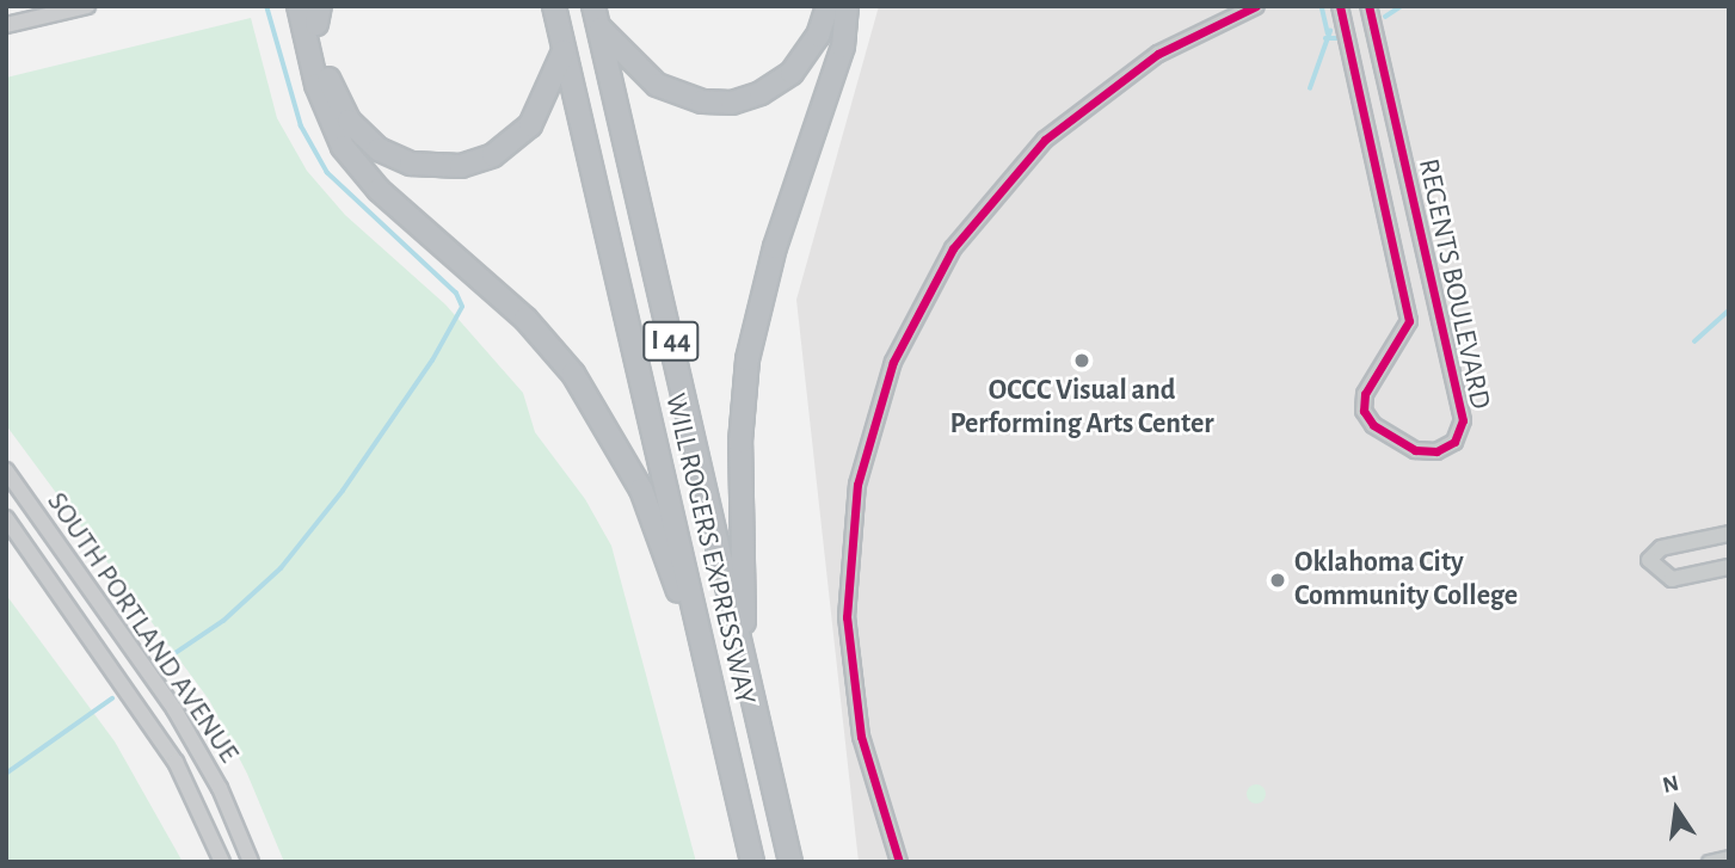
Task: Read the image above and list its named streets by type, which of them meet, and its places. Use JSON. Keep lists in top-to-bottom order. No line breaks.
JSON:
{"streets":{"highway":["I 44","WILL ROGERS EXPRESSWAY"],"main road":["SOUTH PORTLAND AVENUE"],"street":["REGENTS BOULEVARD"]},"places":["OCCC Visual and Performing Arts Center","Oklahoma City Community College"],"north":"top"}
